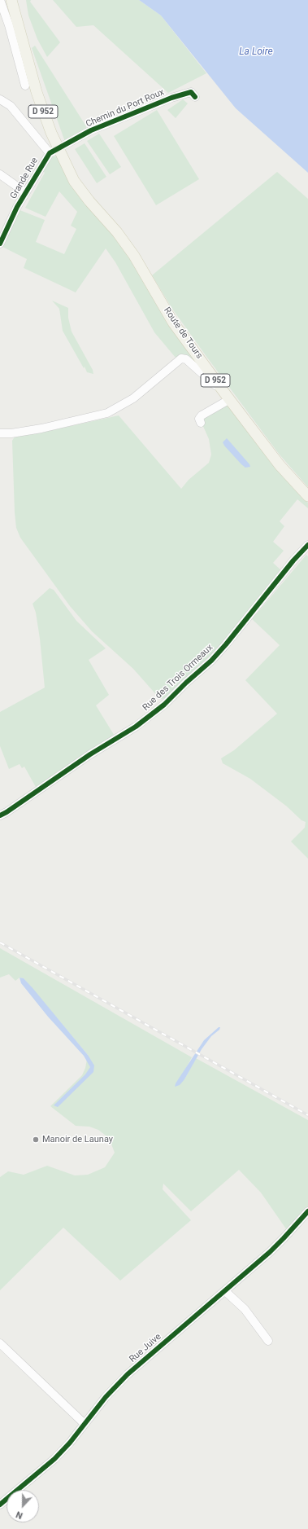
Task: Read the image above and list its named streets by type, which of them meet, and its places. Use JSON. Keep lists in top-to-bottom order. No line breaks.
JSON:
{"streets":{"main road":["D 952","Route de Tours"],"street":["Chemin du Port Roux","Grande Rue","Rue des Trois Ormeaux","Rue Juive"]},"crossings":[["Chemin du Port Roux","Grande Rue"],["Chemin du Port Roux","Route de Tours"],["Grande Rue","Route de Tours"]],"water":["La Loire"],"places":["Manoir de Launay"],"north":"bottom"}
